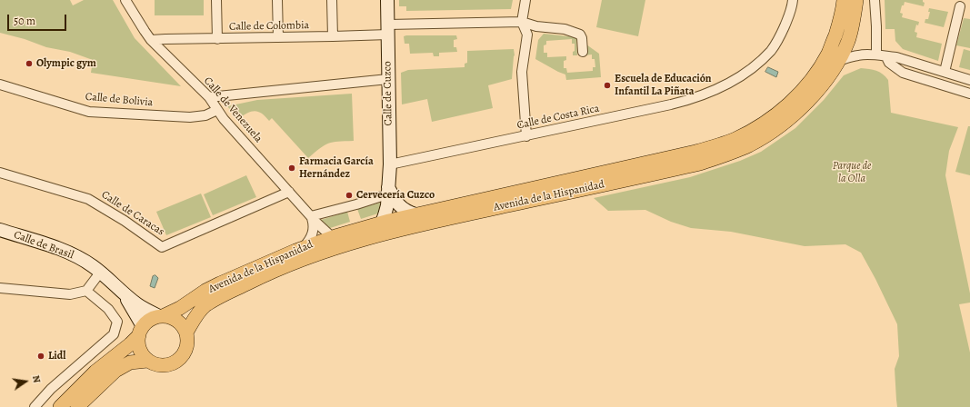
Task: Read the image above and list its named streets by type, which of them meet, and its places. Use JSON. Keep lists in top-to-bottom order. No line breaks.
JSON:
{"streets":{"main road":["Avenida de la Hispanidad"],"street":["Calle de Colombia","Calle de Cuzco","Calle de Bolivia","Calle de Venezuela","Calle de Costa Rica","Calle de Caracas","Calle de Brasil"]},"crossings":[["Calle de Colombia","Calle de Cuzco"],["Calle de Colombia","Calle de Venezuela"],["Calle de Cuzco","Calle de Costa Rica"],["Calle de Cuzco","Avenida de la Hispanidad"],["Calle de Bolivia","Calle de Venezuela"],["Calle de Venezuela","Avenida de la Hispanidad"],["Calle de Venezuela","Calle de Caracas"],["Avenida de la Hispanidad","Calle de Brasil"]],"parks":["Parque de la Olla"],"places":["Olympic gym","Escuela de Educación Infantil La Piñata","Farmacia García Hernández","Cervecería Cuzco","Lidl"],"scale_bar":"50 m","north":"right"}
